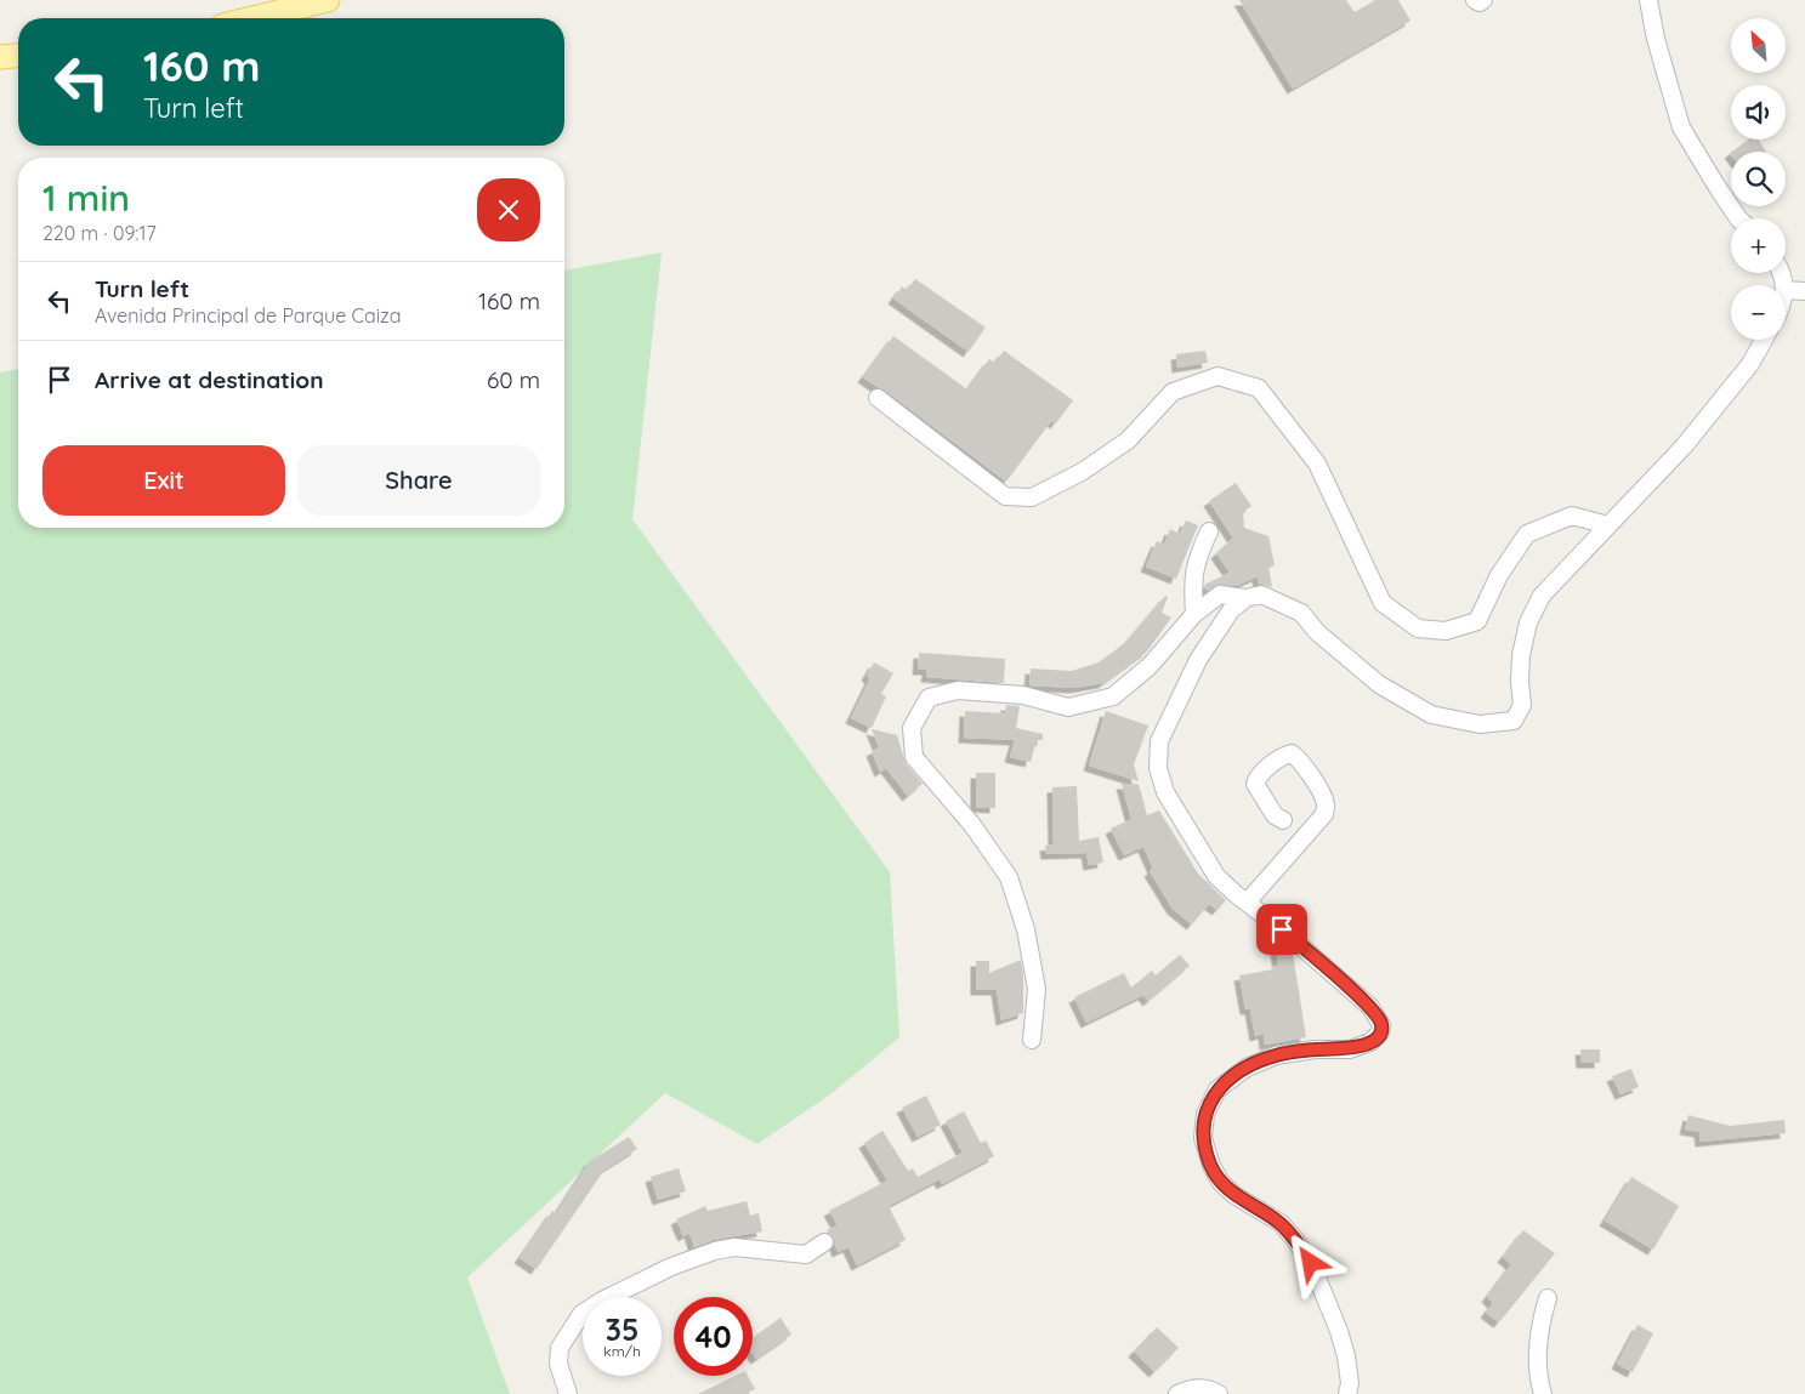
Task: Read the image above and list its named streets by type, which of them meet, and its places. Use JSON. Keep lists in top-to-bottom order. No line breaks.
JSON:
{"north":"top left","page":{"map_buttons":["+","−"],"turn":["160 m","Turn left"],"heading":["1 min","220 m · 09:17"],"list":[{"name":"Turn left","note":"Avenida Principal de Parque Caiza","value":"160 m"},{"name":"Arrive at destination","value":"60 m"}],"buttons":["Exit","Share"],"speed":"35 km/h","limit":"40"}}
